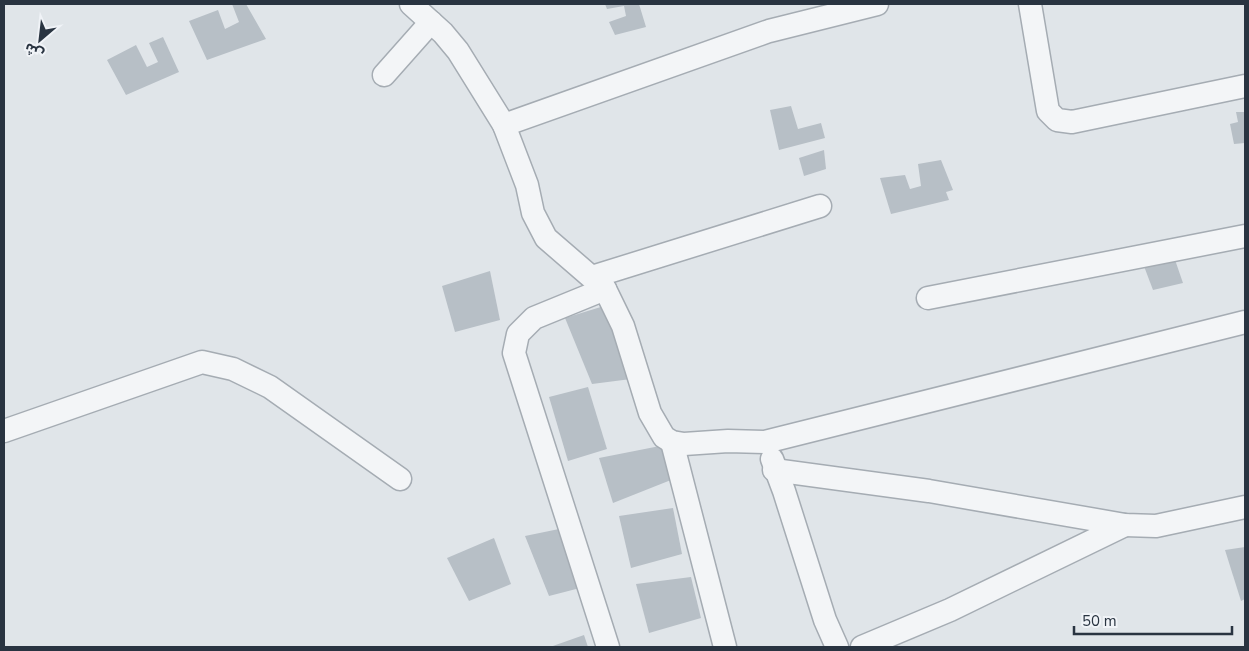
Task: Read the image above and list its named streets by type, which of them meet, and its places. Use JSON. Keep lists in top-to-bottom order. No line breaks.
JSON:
{"scale_bar":"50 m","north":"bottom left"}
